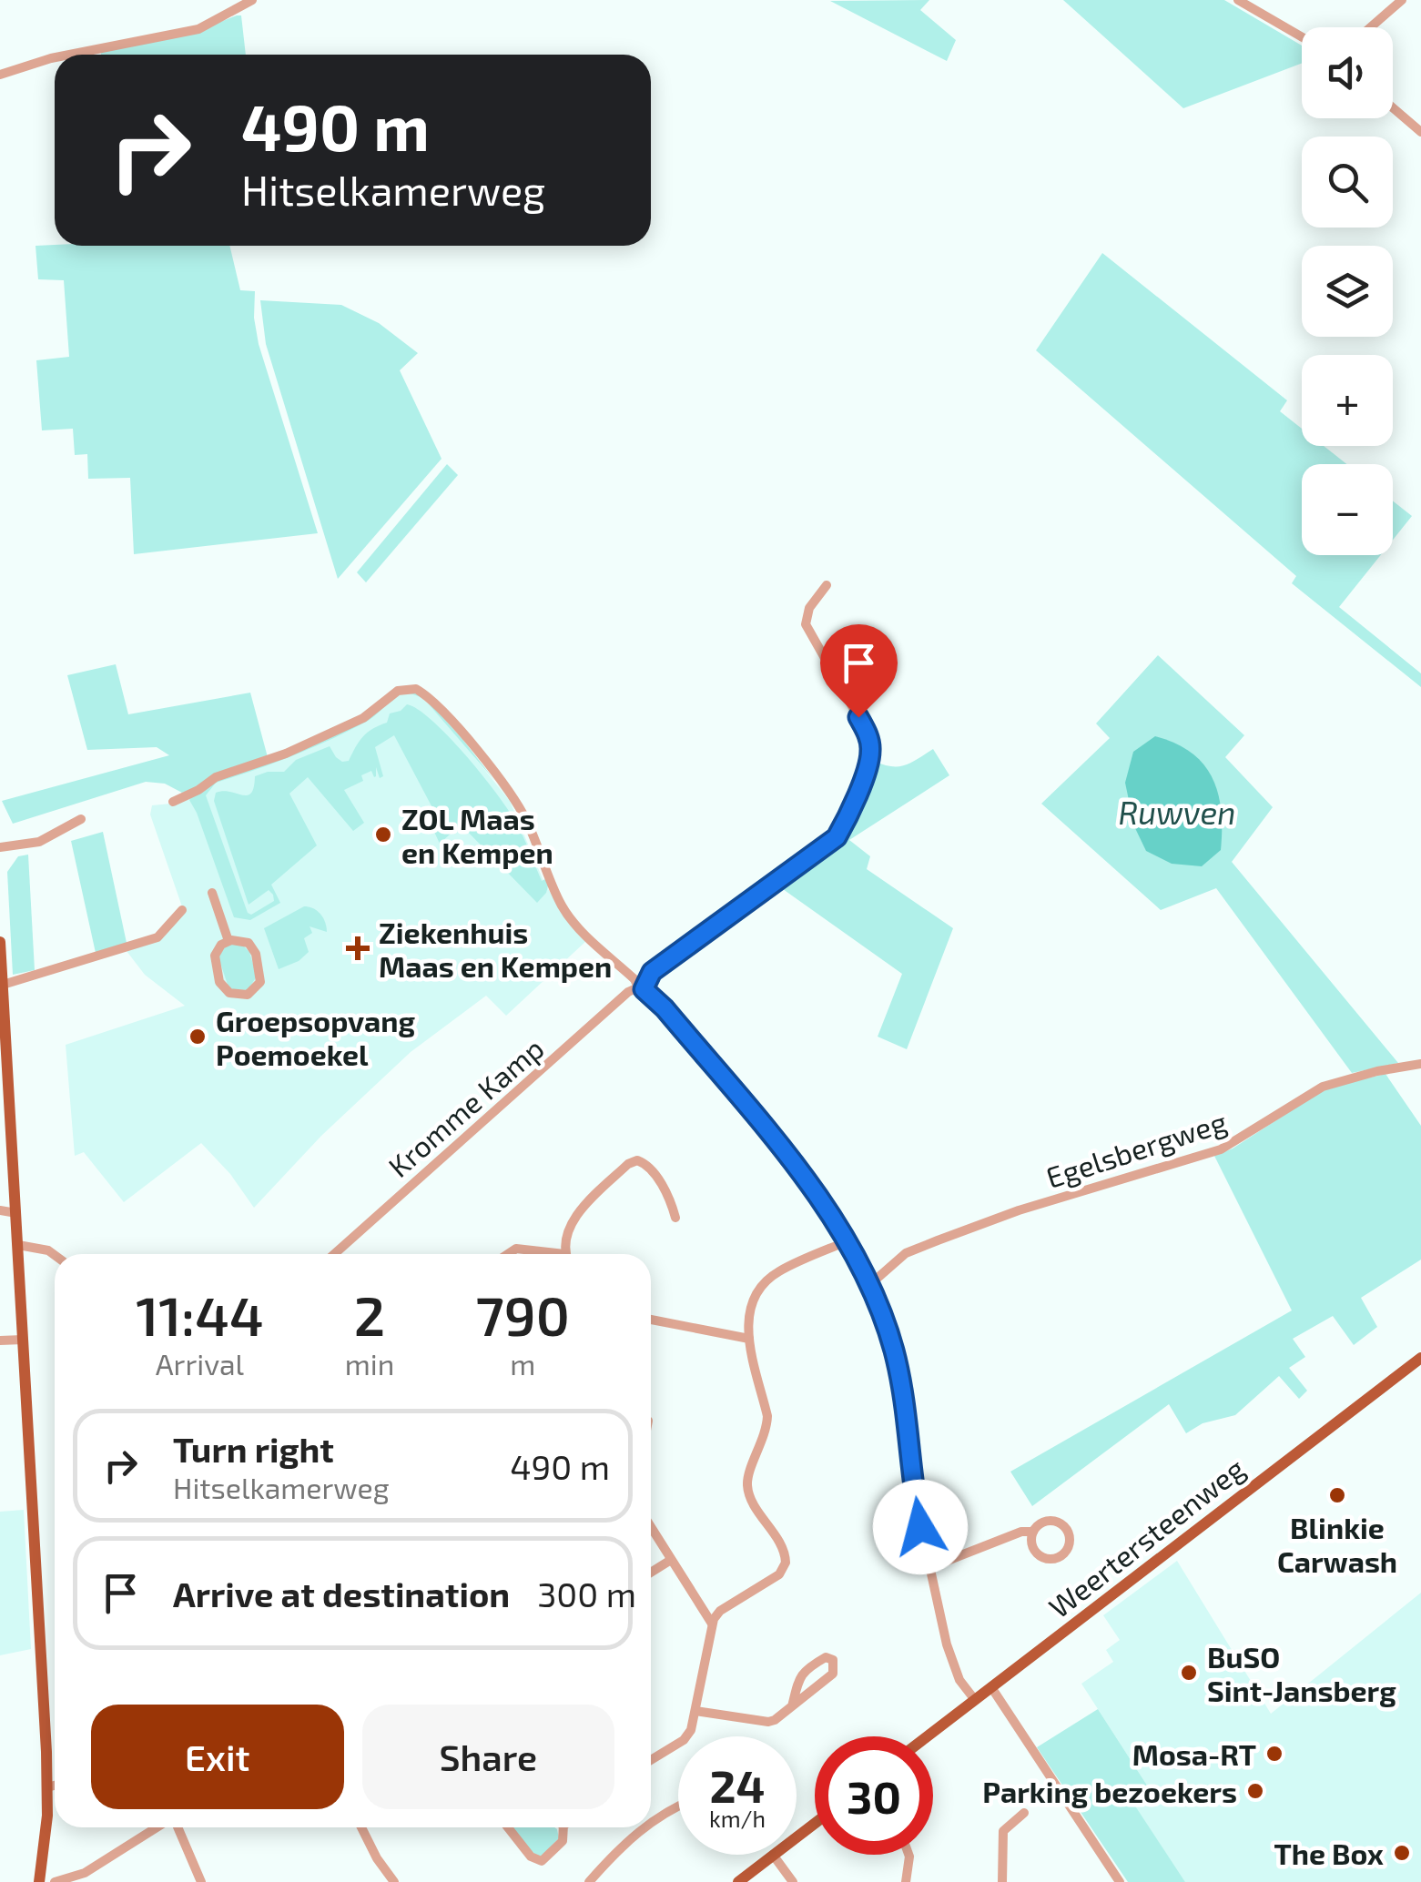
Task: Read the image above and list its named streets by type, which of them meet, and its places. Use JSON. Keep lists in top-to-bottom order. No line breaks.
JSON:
{"streets":{"main road":["Weertersteenweg"],"street":["Kromme Kamp","Egelsbergweg"]},"water":["Ruwven"],"places":{"other":["ZOL Maas en Kempen","Groepsopvang Poemoekel","Blinkie Carwash","BuSO Sint-Jansberg","Mosa-RT","Parking bezoekers","The Box"],"health":["Ziekenhuis Maas en Kempen"]},"page":{"map_buttons":["+","−"],"turn":["490 m","Hitselkamerweg"],"eta":["11:44","Arrival","2","min","790","m"],"list":[{"name":"Turn right","note":"Hitselkamerweg","value":"490 m"},{"name":"Arrive at destination","value":"300 m"}],"buttons":["Exit","Share"],"speed":"24 km/h","limit":"30"}}
